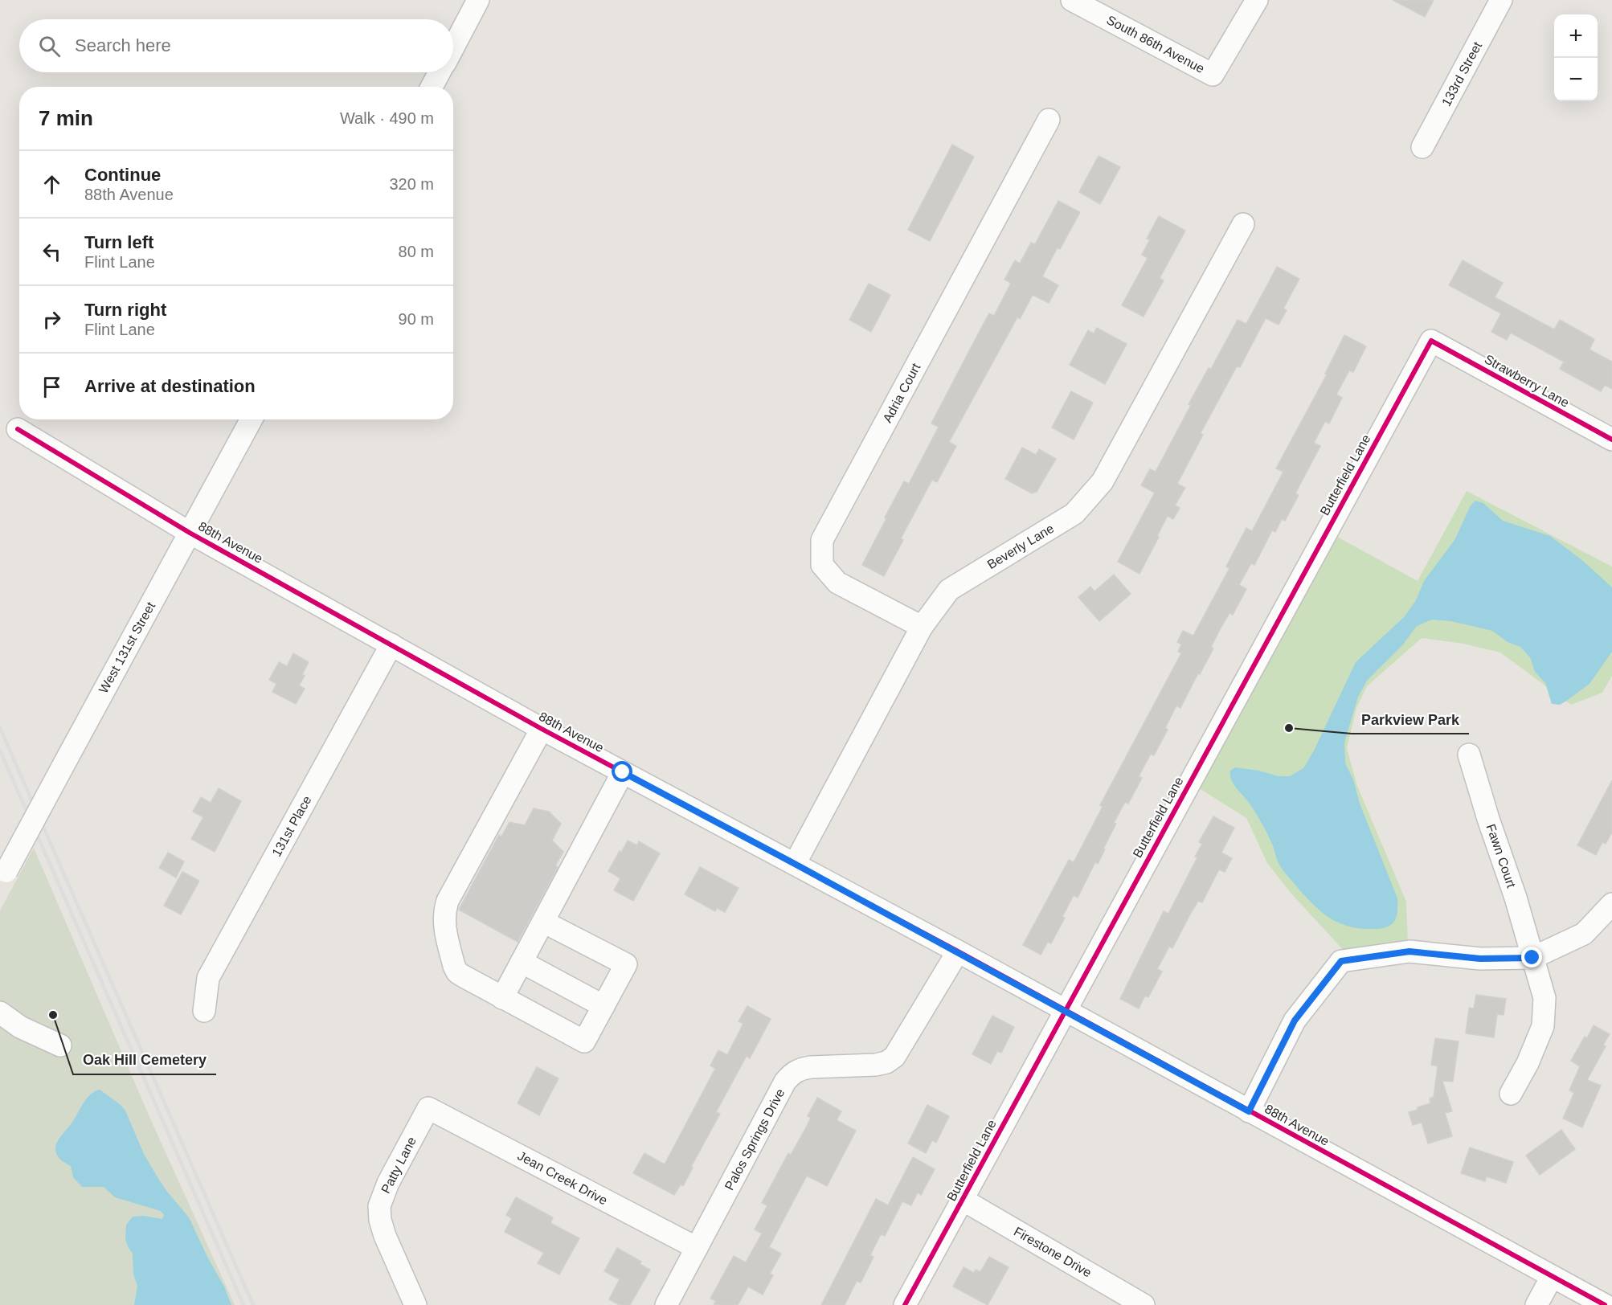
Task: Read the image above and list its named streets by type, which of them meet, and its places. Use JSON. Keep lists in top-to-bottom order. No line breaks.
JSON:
{"streets":{"street":["South 86th Avenue","133rd Street","Strawberry Lane","Adria Court","Butterfield Lane","88th Avenue","Beverly Lane","West 131st Street","131st Place","Fawn Court","Palos Springs Drive","Patty Lane","Jean Creek Drive","Firestone Drive"]},"crossings":[["Strawberry Lane","Butterfield Lane"],["Adria Court","Beverly Lane"],["Butterfield Lane","88th Avenue"],["Butterfield Lane","Firestone Drive"],["88th Avenue","Beverly Lane"],["88th Avenue","West 131st Street"],["88th Avenue","131st Place"],["88th Avenue","Palos Springs Drive"],["Palos Springs Drive","Jean Creek Drive"],["Patty Lane","Jean Creek Drive"]],"places":["Parkview Park","Oak Hill Cemetery"],"page":{"map_buttons":["+","−"],"search":"Search here","heading":["7 min","Walk · 490 m"],"list":[["Continue","88th Avenue","320 m"],["Turn left","Flint Lane","80 m"],["Turn right","Flint Lane","90 m"],"Arrive at destination"]}}
